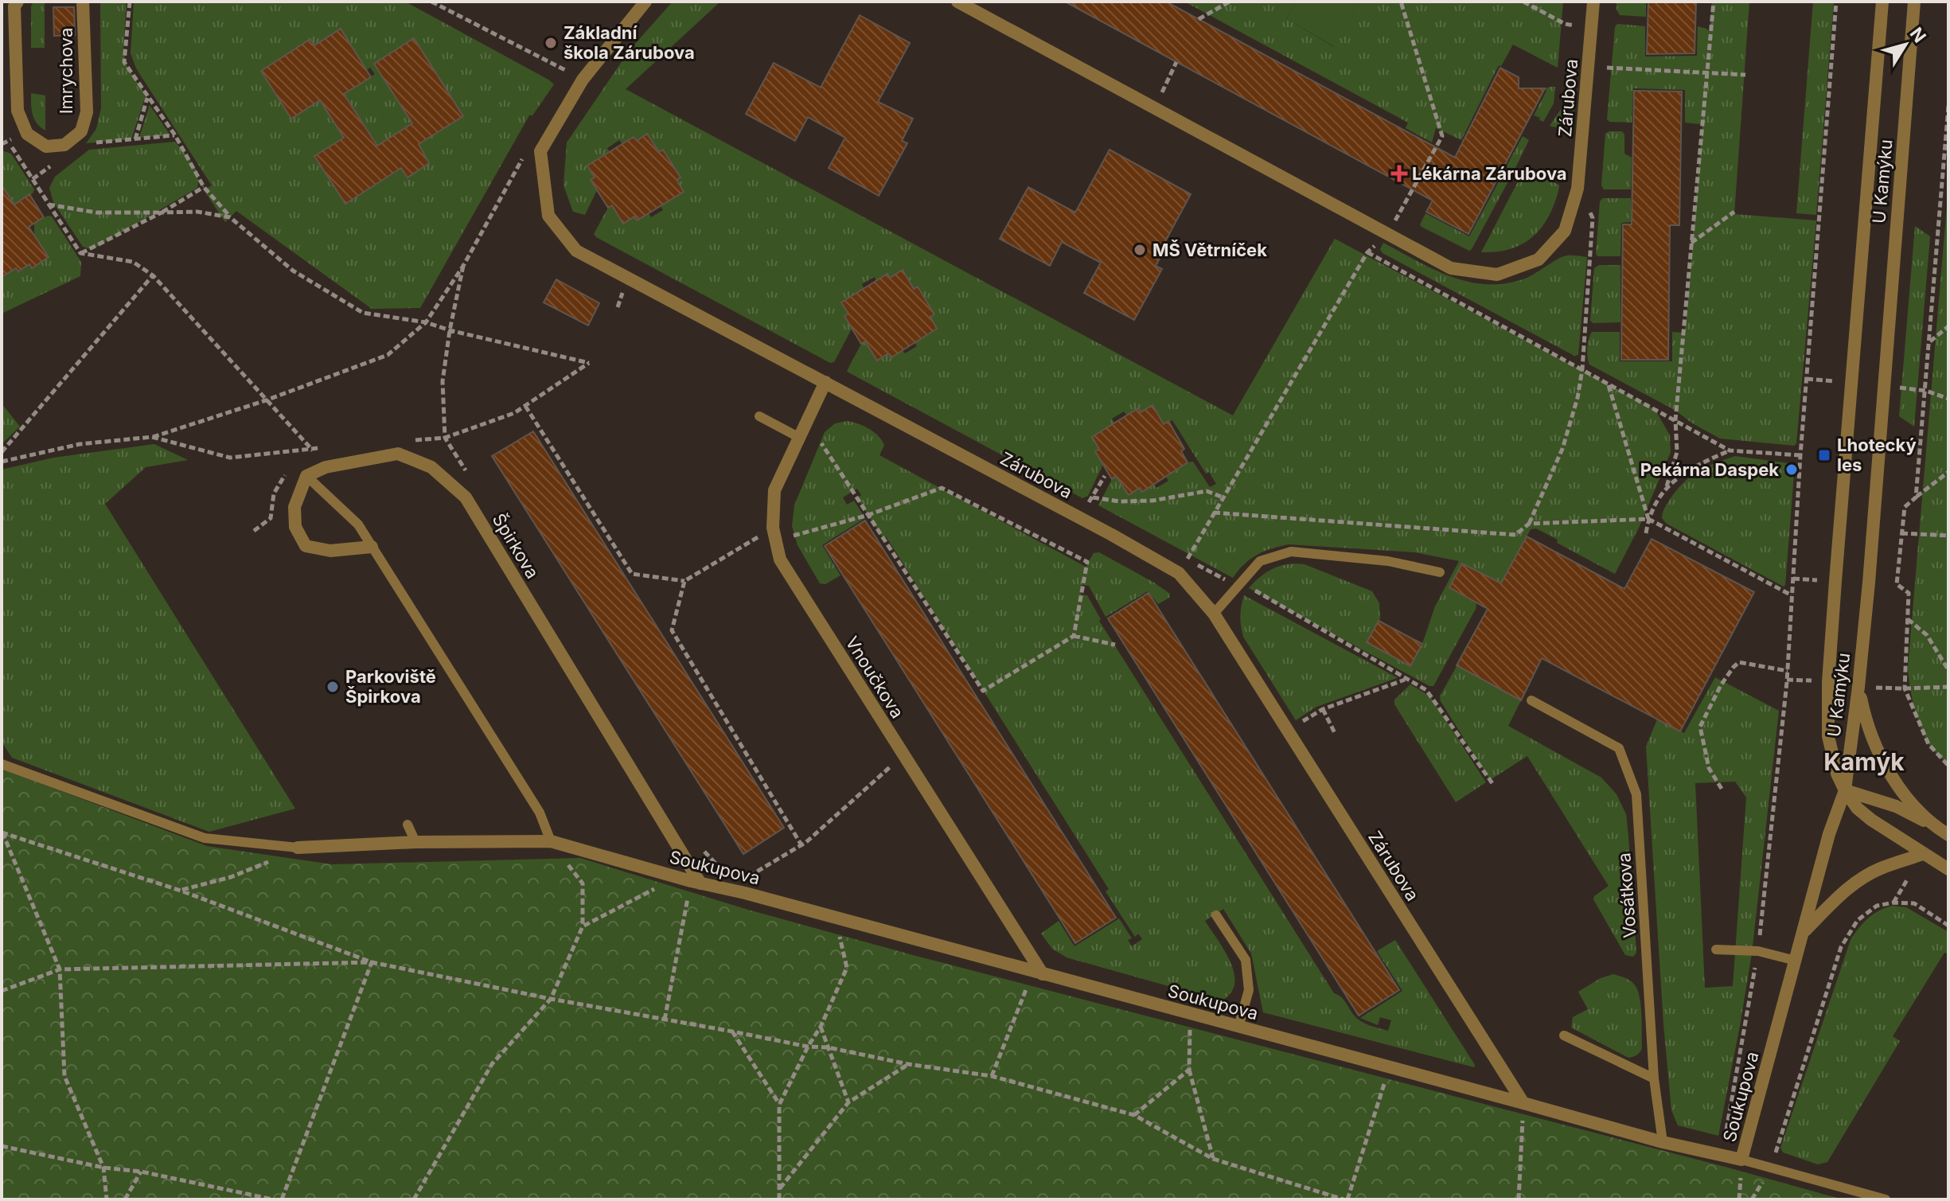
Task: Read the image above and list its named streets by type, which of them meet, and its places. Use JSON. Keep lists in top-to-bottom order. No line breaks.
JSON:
{"streets":{"street":["Imrychova","Zárubova","U Kamýku","Špirkova","Vnoučkova","Soukupova"],"lane":["Vosátkova"]},"crossings":[["Zárubova","Vnoučkova"],["Zárubova","Soukupova"],["U Kamýku","Soukupova"],["Špirkova","Soukupova"],["Vnoučkova","Soukupova"],["Soukupova","Vosátkova"]],"districts":["Kamýk"],"places":{"other":["Základní škola Zárubova","MŠ Větrníček","Pekárna Daspek","Parkoviště Špirkova"],"health":["Lékárna Zárubova"],"transit":["Lhotecký les"]},"north":"top right"}
